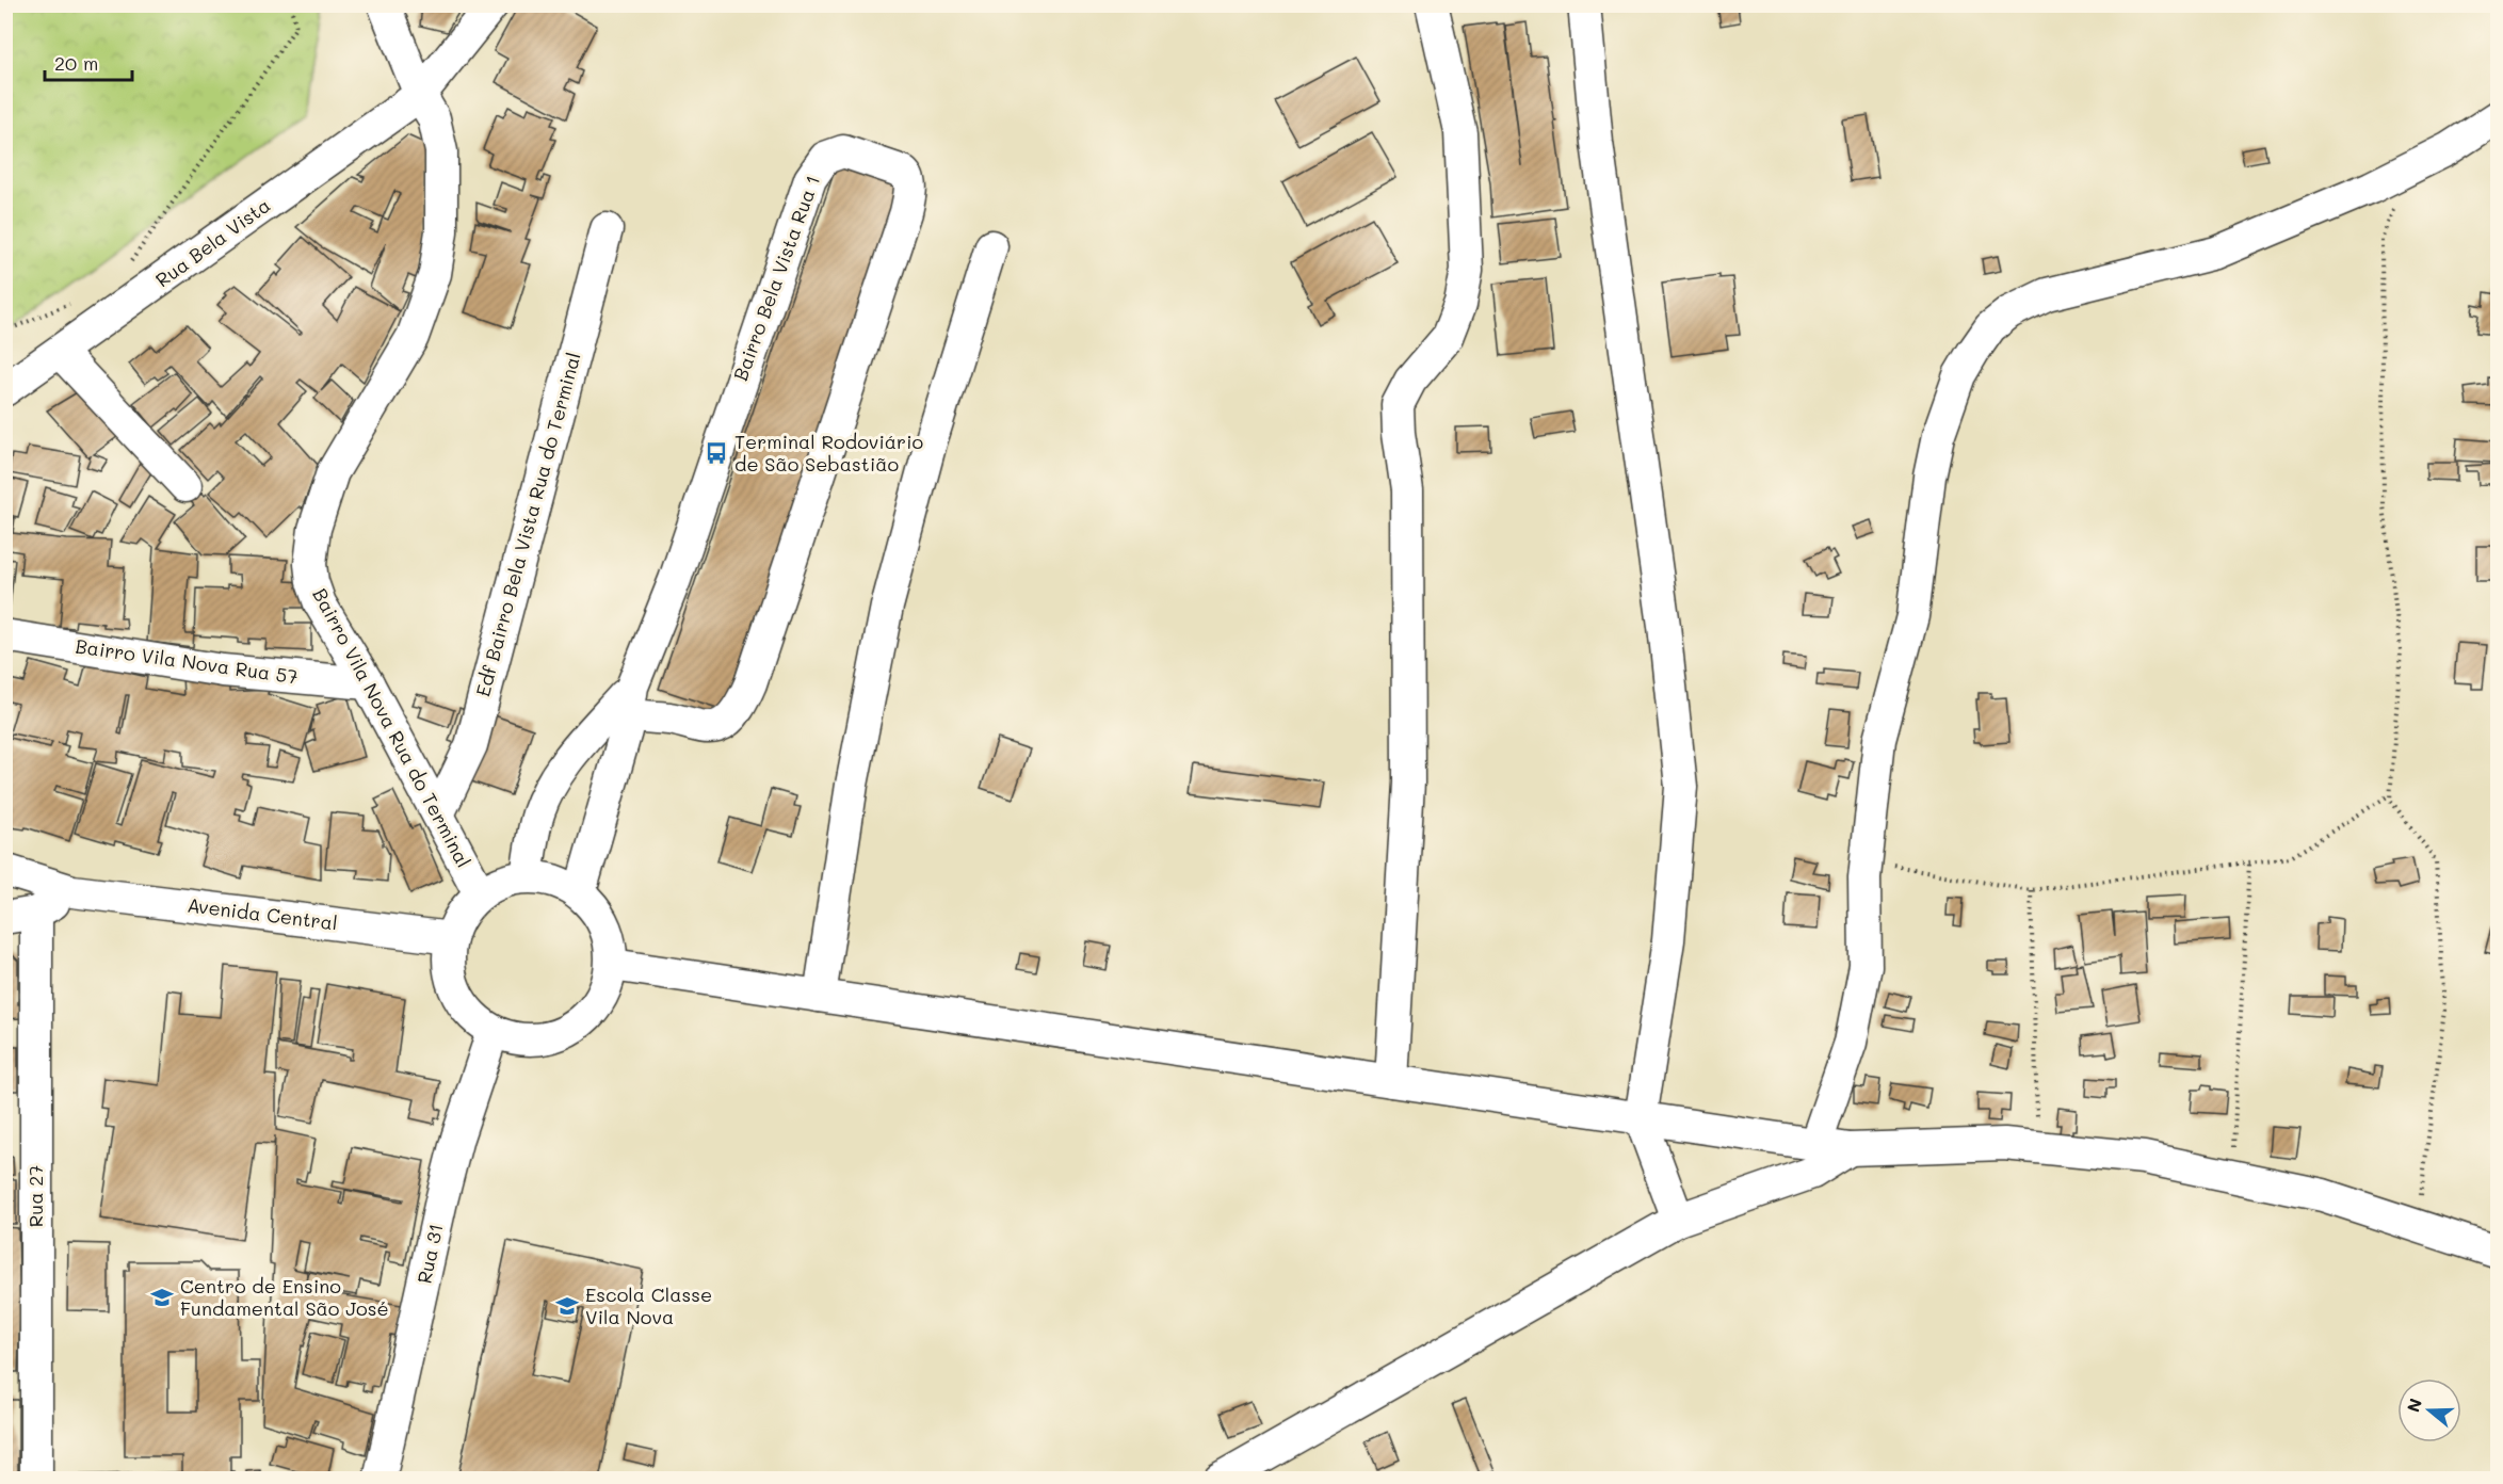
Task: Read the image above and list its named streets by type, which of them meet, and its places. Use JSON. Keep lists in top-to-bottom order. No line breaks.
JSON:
{"streets":{"street":["Rua Bela Vista","Bairro Bela Vista Rua 1","Edf Bairro Bela Vista Rua do Terminal","Bairro Vila Nova Rua 57","Bairro Vila Nova Rua do Terminal","Avenida Central","Rua 27","Rua 31"]},"crossings":[["Rua Bela Vista","Bairro Vila Nova Rua do Terminal"],["Edf Bairro Bela Vista Rua do Terminal","Bairro Vila Nova Rua do Terminal"],["Bairro Vila Nova Rua 57","Bairro Vila Nova Rua do Terminal"],["Bairro Vila Nova Rua do Terminal","Avenida Central"],["Bairro Vila Nova Rua do Terminal","Rua 31"],["Avenida Central","Rua 31"]],"places":{"bus stop":["Terminal Rodoviário de São Sebastião"],"school or university":["Centro de Ensino Fundamental São José","Escola Classe Vila Nova"]},"scale_bar":"20 m","north":"left"}
